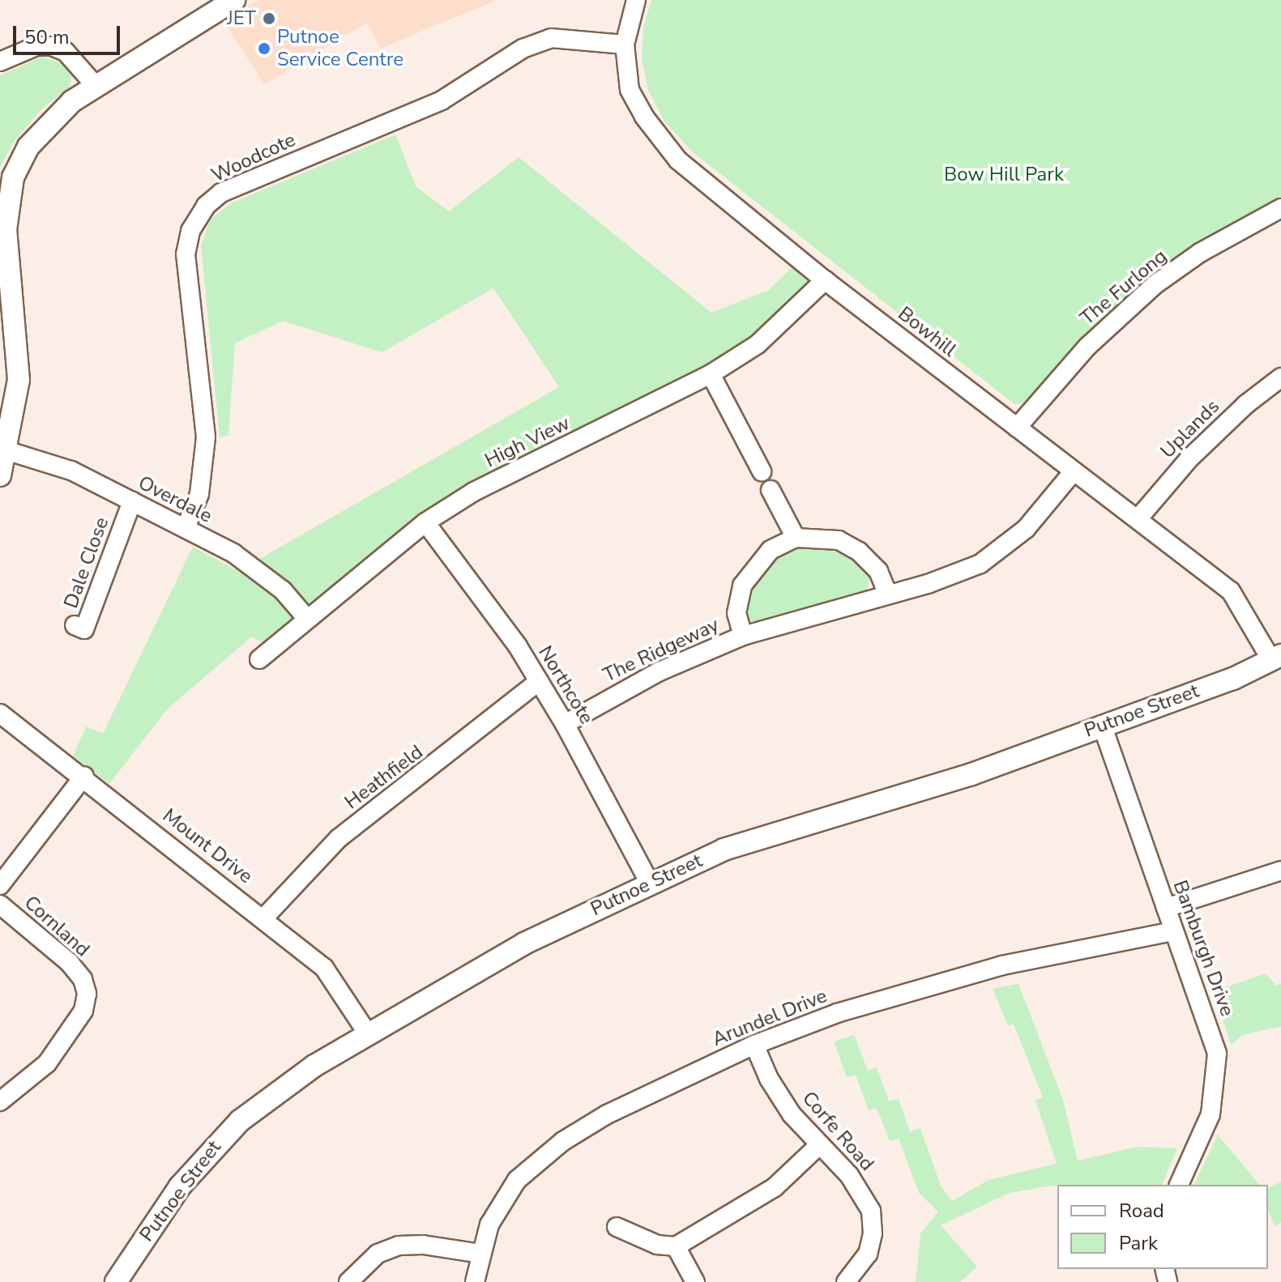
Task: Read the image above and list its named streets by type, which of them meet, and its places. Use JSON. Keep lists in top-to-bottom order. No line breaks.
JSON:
{"streets":{"street":["Woodcote","The Furlong","Bowhill","Uplands","High View","Overdale","Dale Close","The Ridgeway","Northcote","Putnoe Street","Heathfield","Mount Drive","Cornland","Bamburgh Drive","Arundel Drive","Corfe Road"]},"crossings":[["Woodcote","Bowhill"],["Woodcote","Overdale"],["The Furlong","Bowhill"],["Bowhill","Uplands"],["Bowhill","High View"],["Bowhill","The Ridgeway"],["Bowhill","Putnoe Street"],["High View","Overdale"],["High View","Northcote"],["Overdale","Dale Close"],["The Ridgeway","Northcote"],["Northcote","Putnoe Street"],["Northcote","Heathfield"],["Putnoe Street","Mount Drive"],["Putnoe Street","Bamburgh Drive"],["Heathfield","Mount Drive"],["Bamburgh Drive","Arundel Drive"],["Arundel Drive","Corfe Road"]],"parks":["Bow Hill Park"],"places":["JET","Putnoe Service Centre"],"legend":["Road","Park"],"scale_bar":"50 m"}
